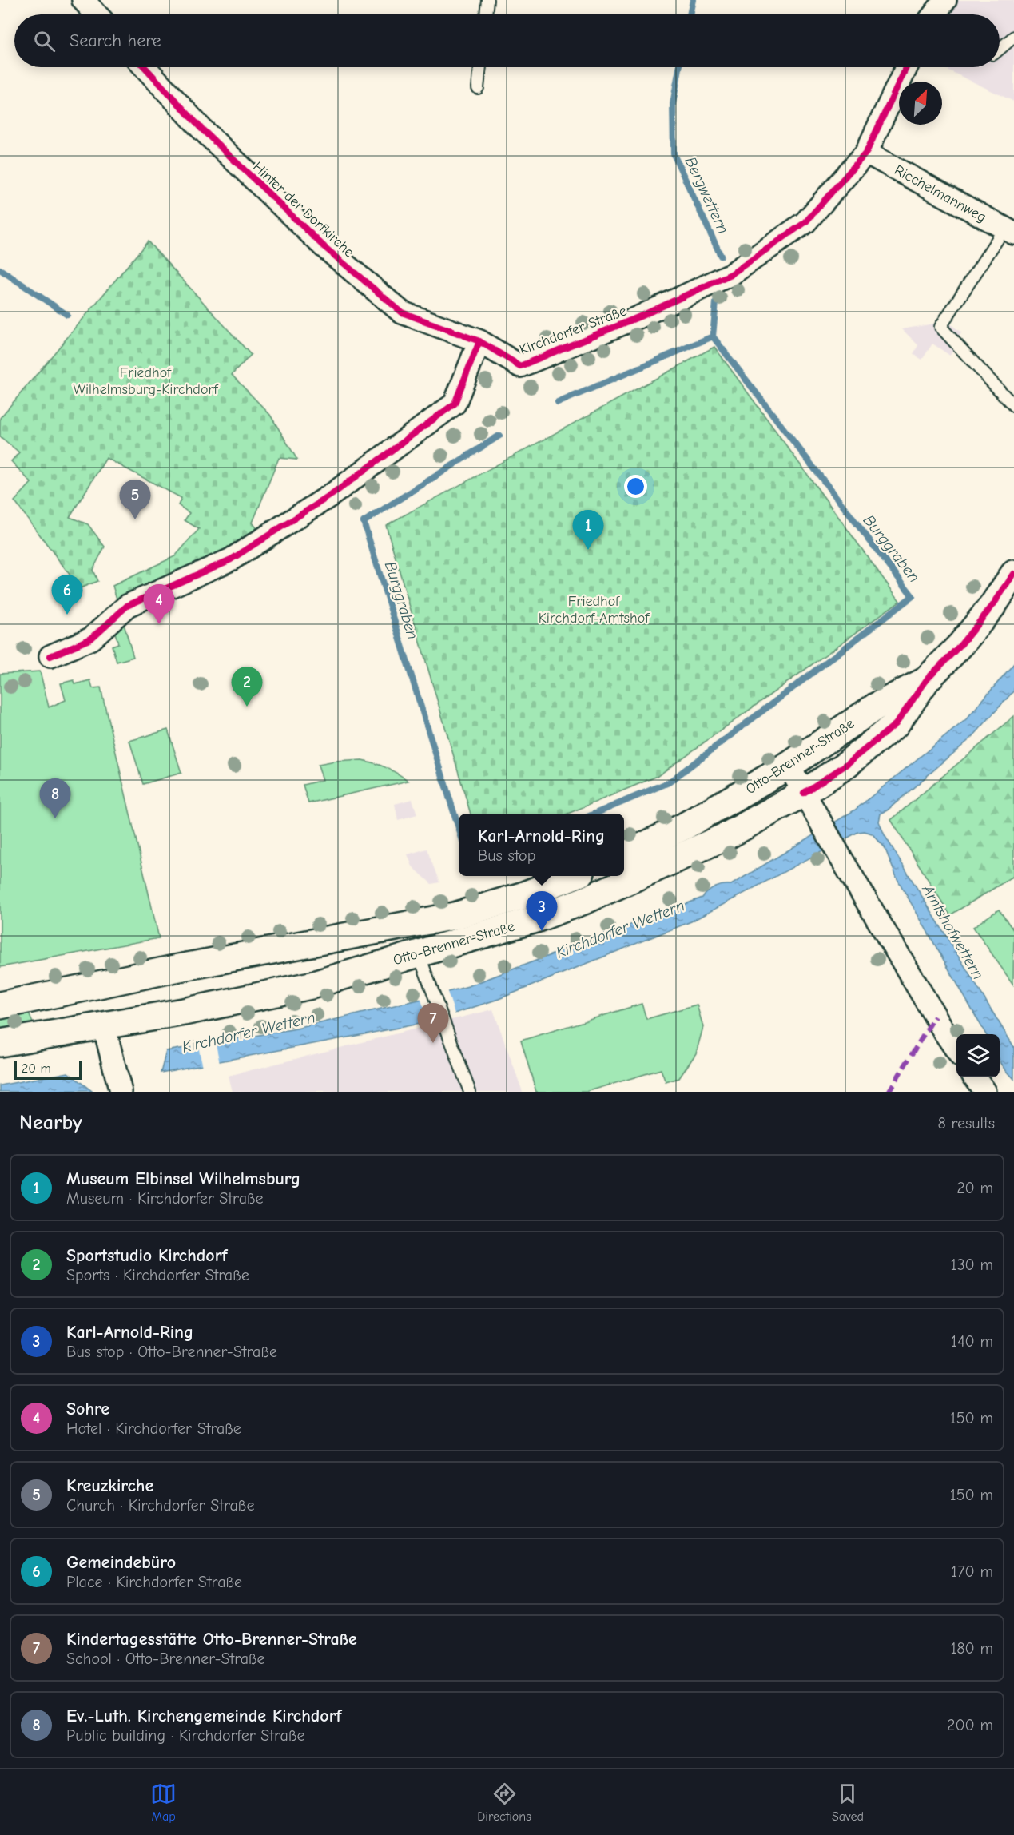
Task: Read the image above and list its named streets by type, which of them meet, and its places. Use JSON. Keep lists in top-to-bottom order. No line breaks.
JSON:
{"streets":{"main road":["Otto-Brenner-Straße"],"street":["Riechelmannweg","Hinter der Dorfkirche","Kirchdorfer Straße"]},"crossings":[["Riechelmannweg","Kirchdorfer Straße"],["Hinter der Dorfkirche","Kirchdorfer Straße"]],"water":["Bergwettern","Burggraben","Kirchdorfer Wettern","Amtshofwettern"],"parks":["Friedhof Wilhelmsburg-Kirchdorf","Friedhof Kirchdorf-Amtshof"],"scale_bar":"20 m","north":"top right","page":{"search":"Search here","pins":["5","1","6","4","2","8","3","7"],"popup":["Karl-Arnold-Ring","Bus stop"],"scale":"20 m","heading":["Nearby","8 results"],"list":[{"mark":"1","name":"Museum Elbinsel Wilhelmsburg","note":"Museum · Kirchdorfer Straße","value":"20 m"},{"mark":"2","name":"Sportstudio Kirchdorf","note":"Sports · Kirchdorfer Straße","value":"130 m"},{"mark":"3","name":"Karl-Arnold-Ring","note":"Bus stop · Otto-Brenner-Straße","value":"140 m"},{"mark":"4","name":"Sohre","note":"Hotel · Kirchdorfer Straße","value":"150 m"},{"mark":"5","name":"Kreuzkirche","note":"Church · Kirchdorfer Straße","value":"150 m"},{"mark":"6","name":"Gemeindebüro","note":"Place · Kirchdorfer Straße","value":"170 m"},{"mark":"7","name":"Kindertagesstätte Otto-Brenner-Straße","note":"School · Otto-Brenner-Straße","value":"180 m"},{"mark":"8","name":"Ev.-Luth. Kirchengemeinde Kirchdorf","note":"Public building · Kirchdorfer Straße","value":"200 m"}],"nav":["Map","Directions","Saved"]}}
